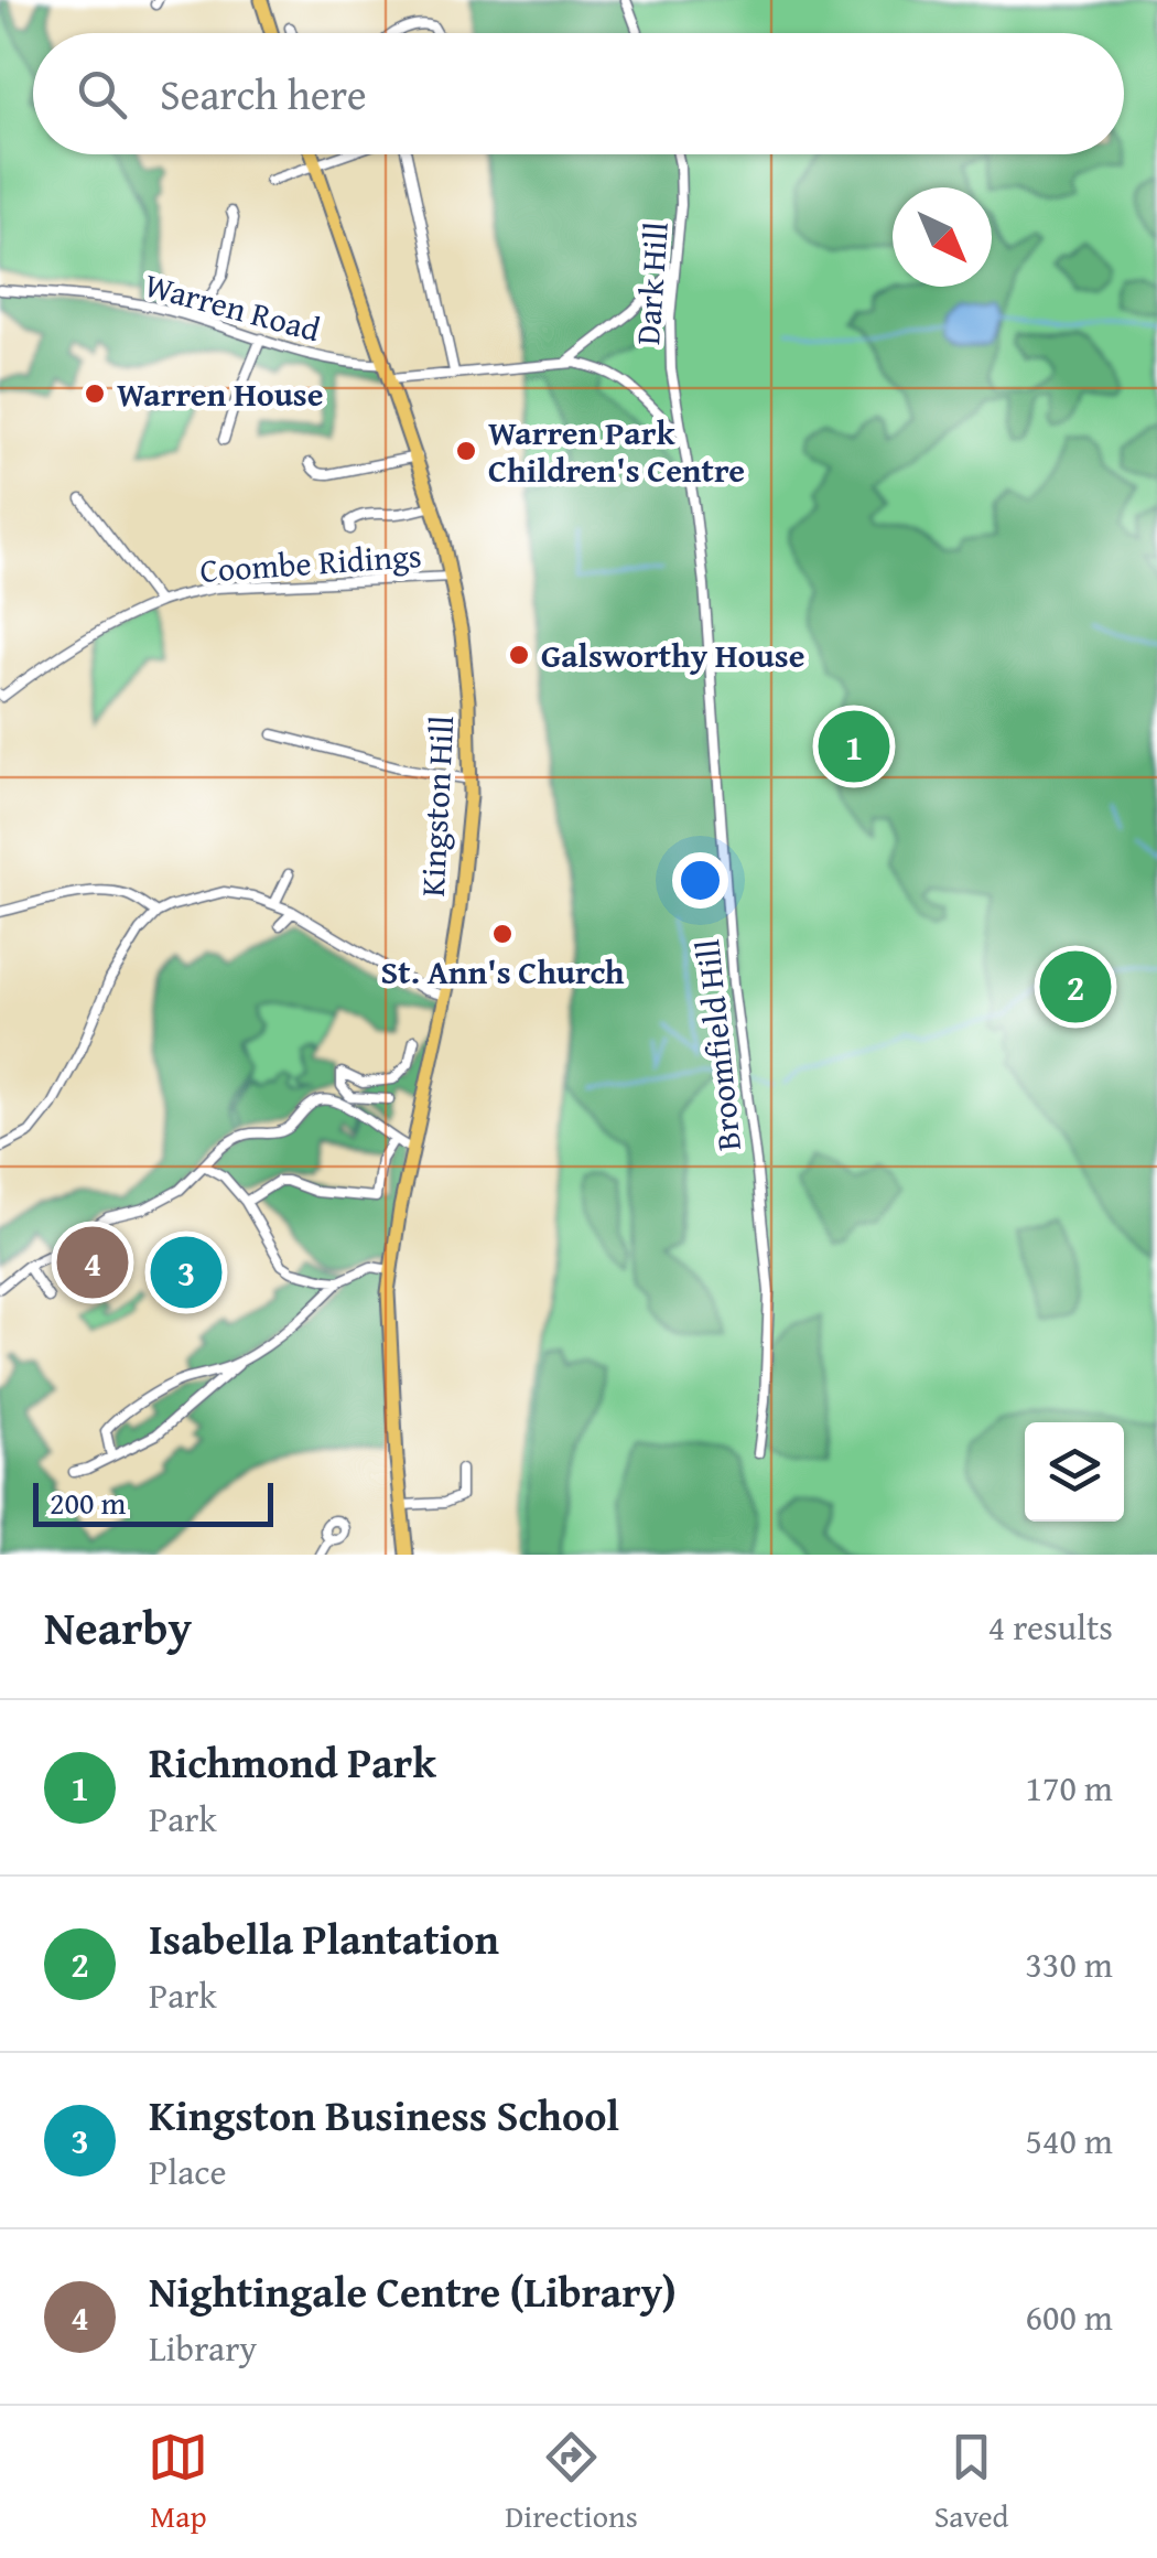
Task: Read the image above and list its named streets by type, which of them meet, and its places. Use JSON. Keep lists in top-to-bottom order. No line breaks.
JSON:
{"streets":{"main road":["Kingston Hill"],"street":["Dark Hill","Warren Road","Coombe Ridings","Broomfield Hill"]},"crossings":[["Dark Hill","Broomfield Hill"],["Warren Road","Kingston Hill"],["Coombe Ridings","Kingston Hill"]],"places":["Warren House","Warren Park Children's Centre","Galsworthy House","St. Ann's Church"],"scale_bar":"200 m","north":"bottom right","page":{"search":"Search here","pins":["1","2","4","3"],"scale":"200 m","heading":["Nearby","4 results"],"list":[{"mark":"1","name":"Richmond Park","note":"Park","value":"170 m"},{"mark":"2","name":"Isabella Plantation","note":"Park","value":"330 m"},{"mark":"3","name":"Kingston Business School","note":"Place","value":"540 m"},{"mark":"4","name":"Nightingale Centre (Library)","note":"Library","value":"600 m"}],"nav":["Map","Directions","Saved"]}}
